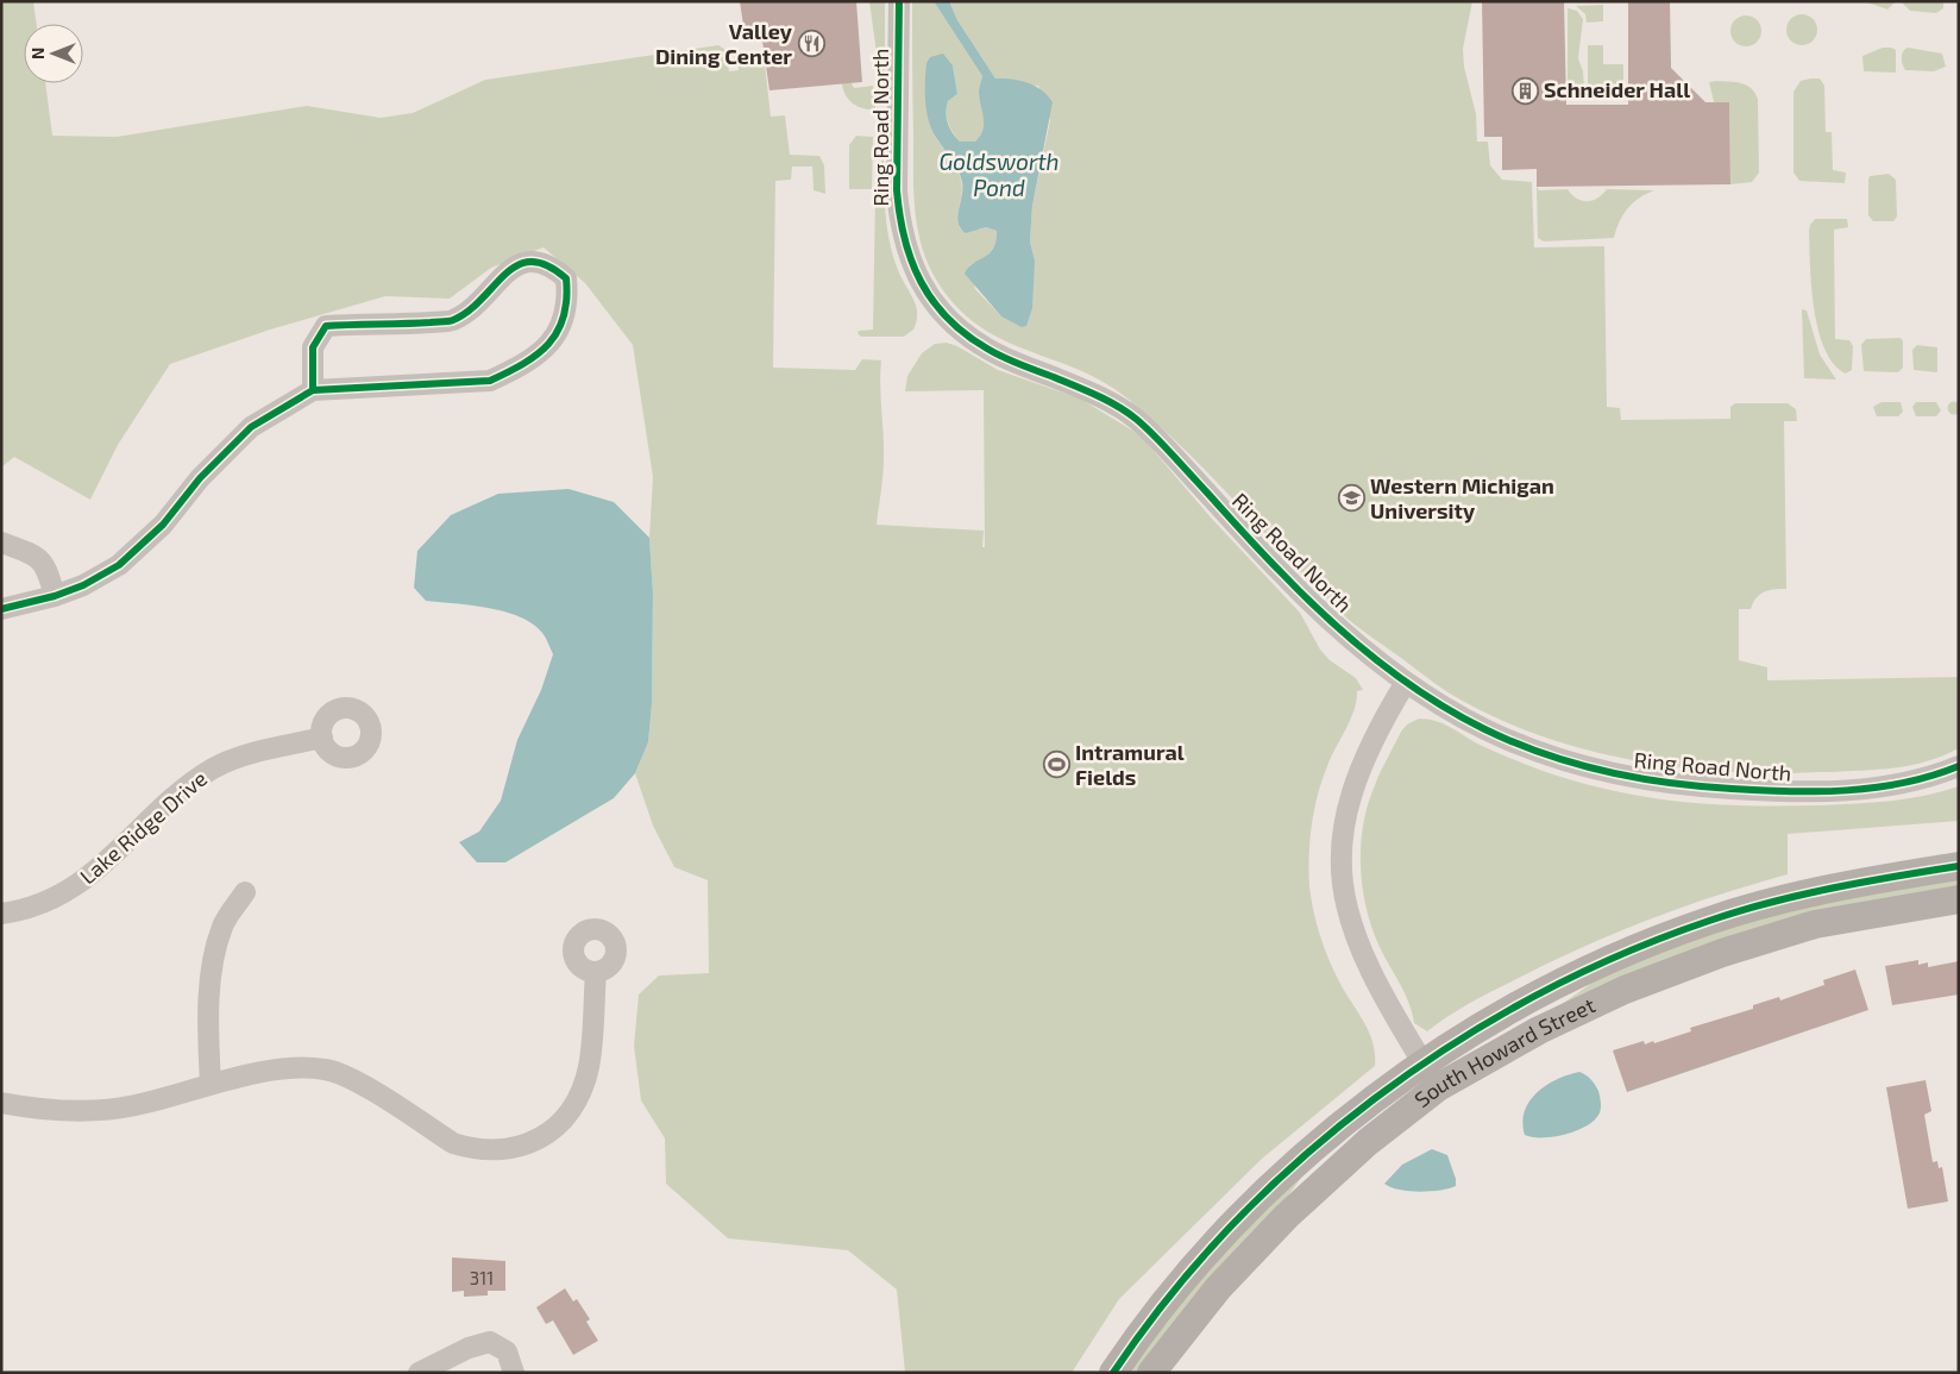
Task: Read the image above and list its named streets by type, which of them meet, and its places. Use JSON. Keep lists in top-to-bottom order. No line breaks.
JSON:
{"streets":{"street":["Ring Road North","Lake Ridge Drive","South Howard Street"]},"water":["Goldsworth Pond"],"places":{"restaurant":["Valley Dining Center"],"building":["Schneider Hall"],"school or university":["Western Michigan University"],"sports":["Intramural Fields"]},"house_numbers":["311"],"north":"left"}
